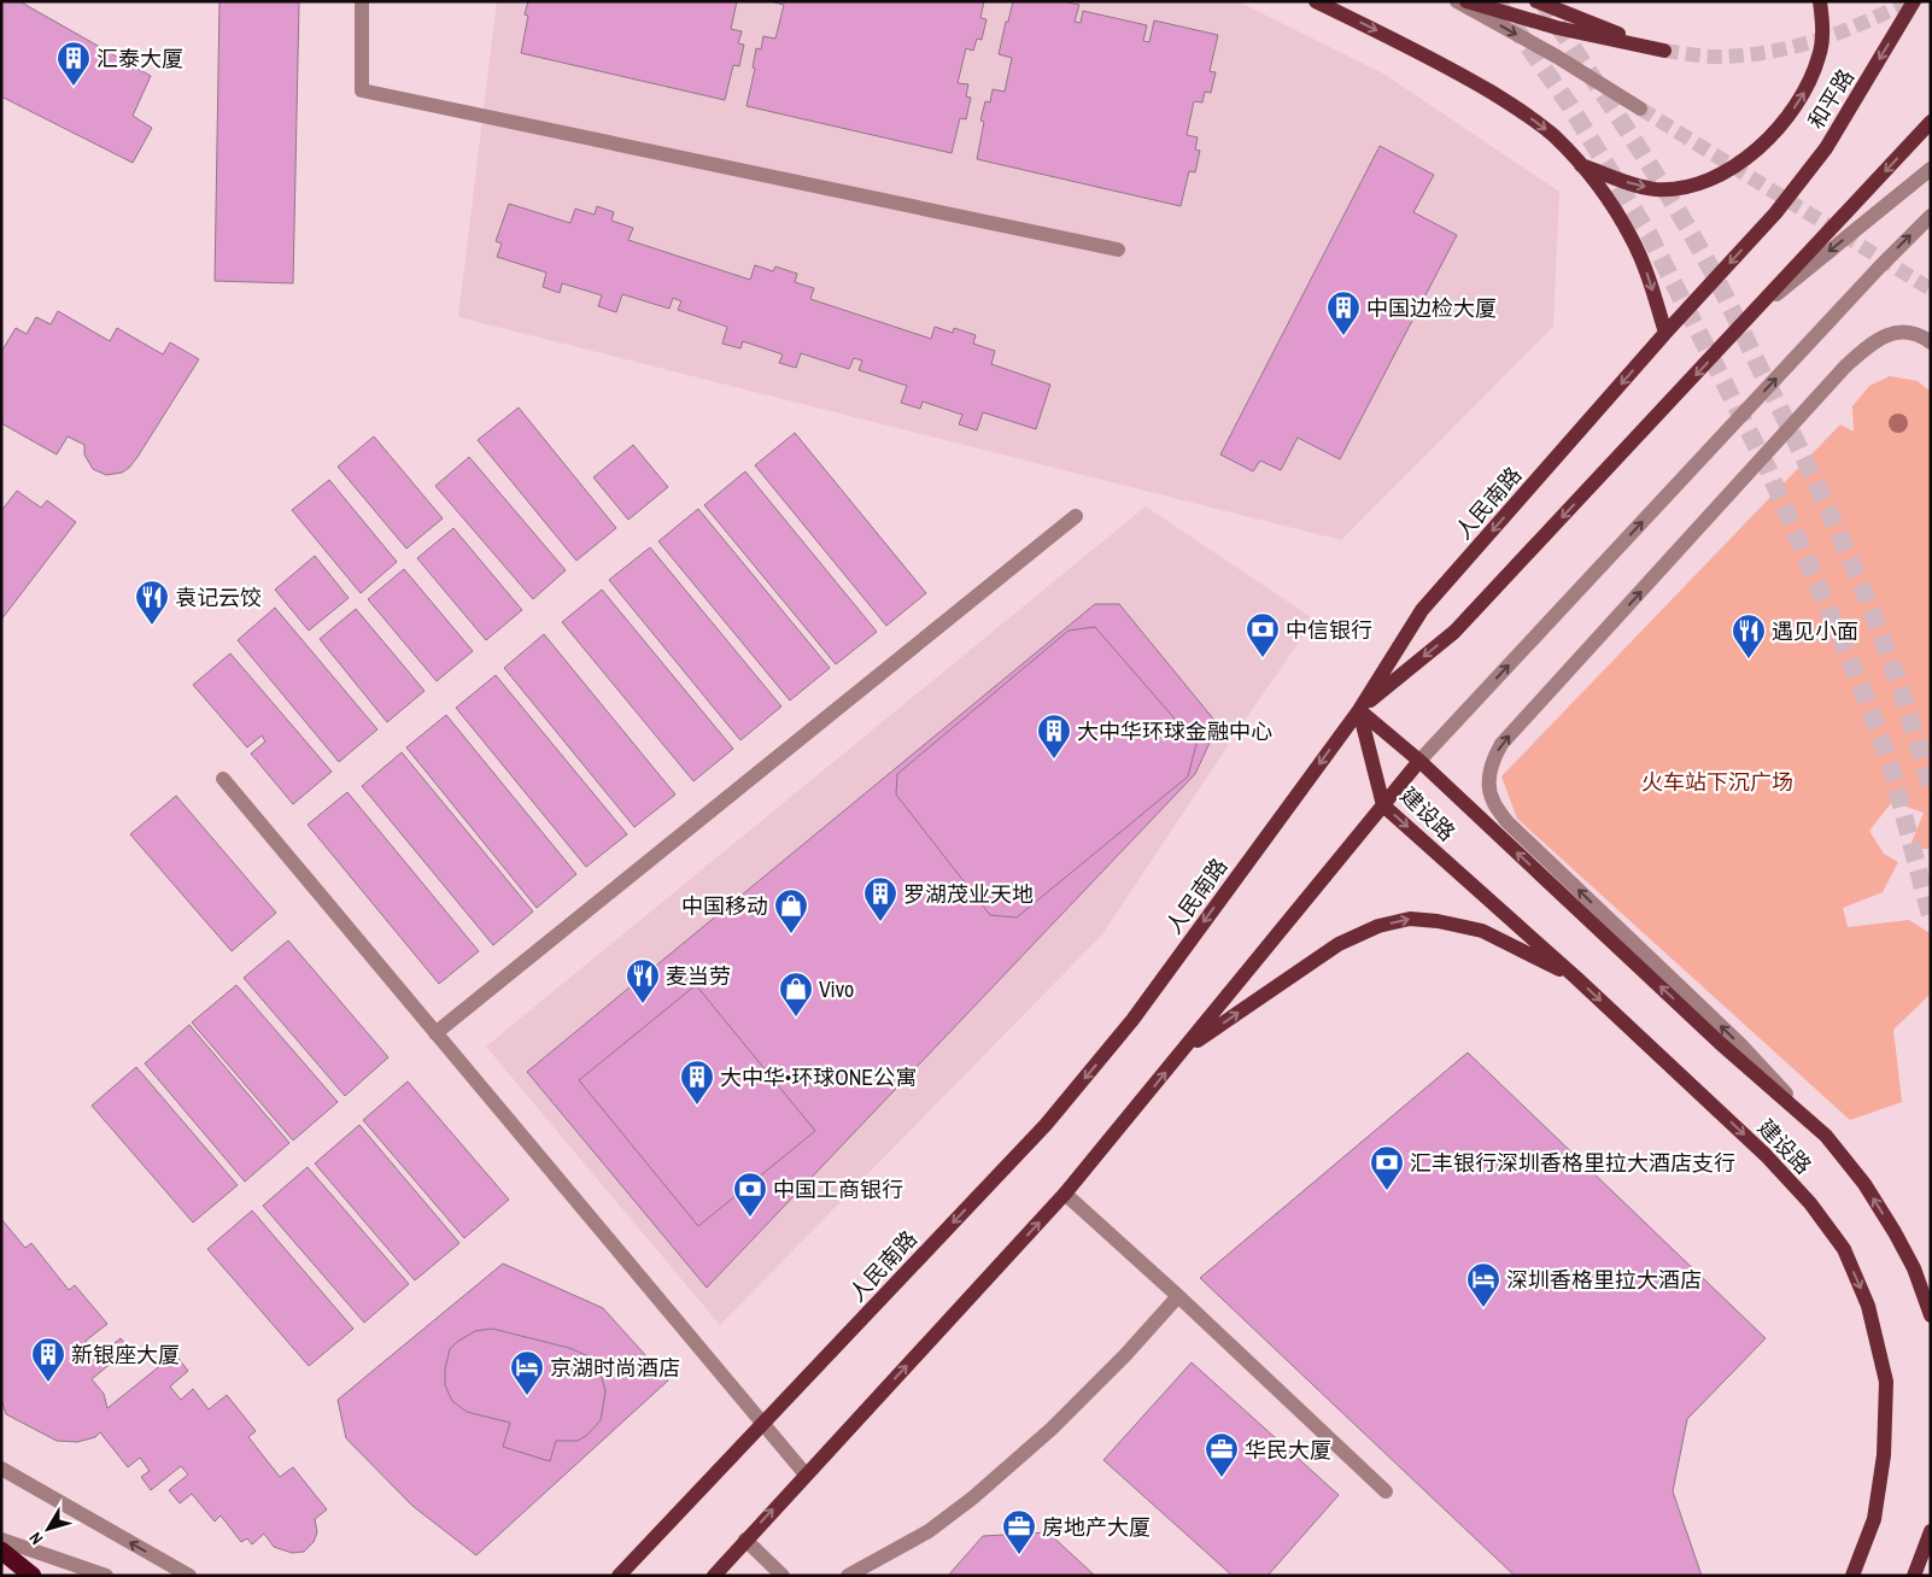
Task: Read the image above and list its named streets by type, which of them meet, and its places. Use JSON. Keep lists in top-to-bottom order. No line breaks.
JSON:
{"streets":{"main road":["和平路","人民南路","建设路"]},"crossings":[["和平路","人民南路"],["人民南路","建设路"]],"parks":["火车站下沉广场"],"places":{"building":["汇泰大厦","中国边检大厦","大中华环球金融中心","罗湖茂业天地","大中华•环球ONE公寓","新银座大厦"],"restaurant":["袁记云饺","遇见小面","麦当劳"],"bank":["中信银行","汇丰银行深圳香格里拉大酒店支行","中国工商银行"],"shop":["中国移动","Vivo"],"hotel":["深圳香格里拉大酒店","京湖时尚酒店"],"office":["华民大厦","房地产大厦"]},"north":"bottom left"}
